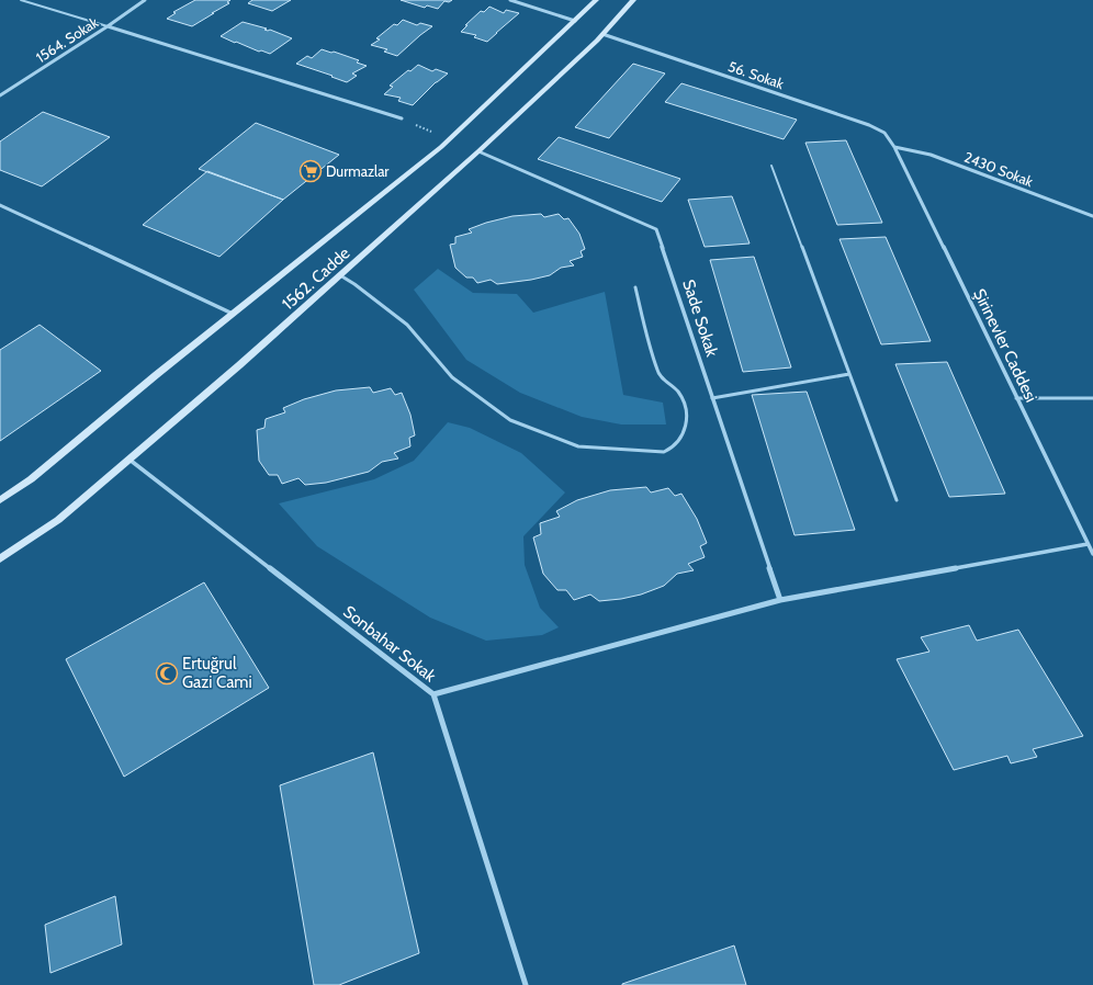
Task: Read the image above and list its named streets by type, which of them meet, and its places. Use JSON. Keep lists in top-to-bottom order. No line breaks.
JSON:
{"streets":{"main road":["1562. Cadde"],"street":["1564. Sokak","56. Sokak","2430 Sokak","Sade Sokak","Şirinevler Caddesi","Sonbahar Sokak"]},"crossings":[["56. Sokak","2430 Sokak"],["56. Sokak","1562. Cadde"],["56. Sokak","Şirinevler Caddesi"],["2430 Sokak","Şirinevler Caddesi"],["1562. Cadde","Sade Sokak"],["1562. Cadde","Sonbahar Sokak"]],"places":{"supermarket":["Durmazlar"],"mosque":["Ertuğrul Gazi Cami"]}}
